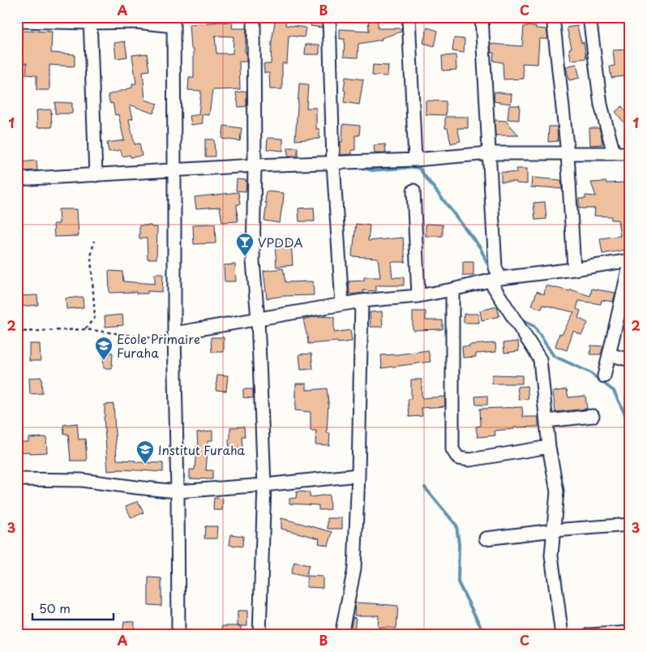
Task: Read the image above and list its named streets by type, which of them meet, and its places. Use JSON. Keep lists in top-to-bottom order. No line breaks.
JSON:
{"places":{"bar":["VPDDA"],"school or university":["Ecole Primaire Furaha","Institut Furaha"]},"scale_bar":"50 m","grid":{"columns":["A","B","C"],"rows":["1","2","3"]}}
